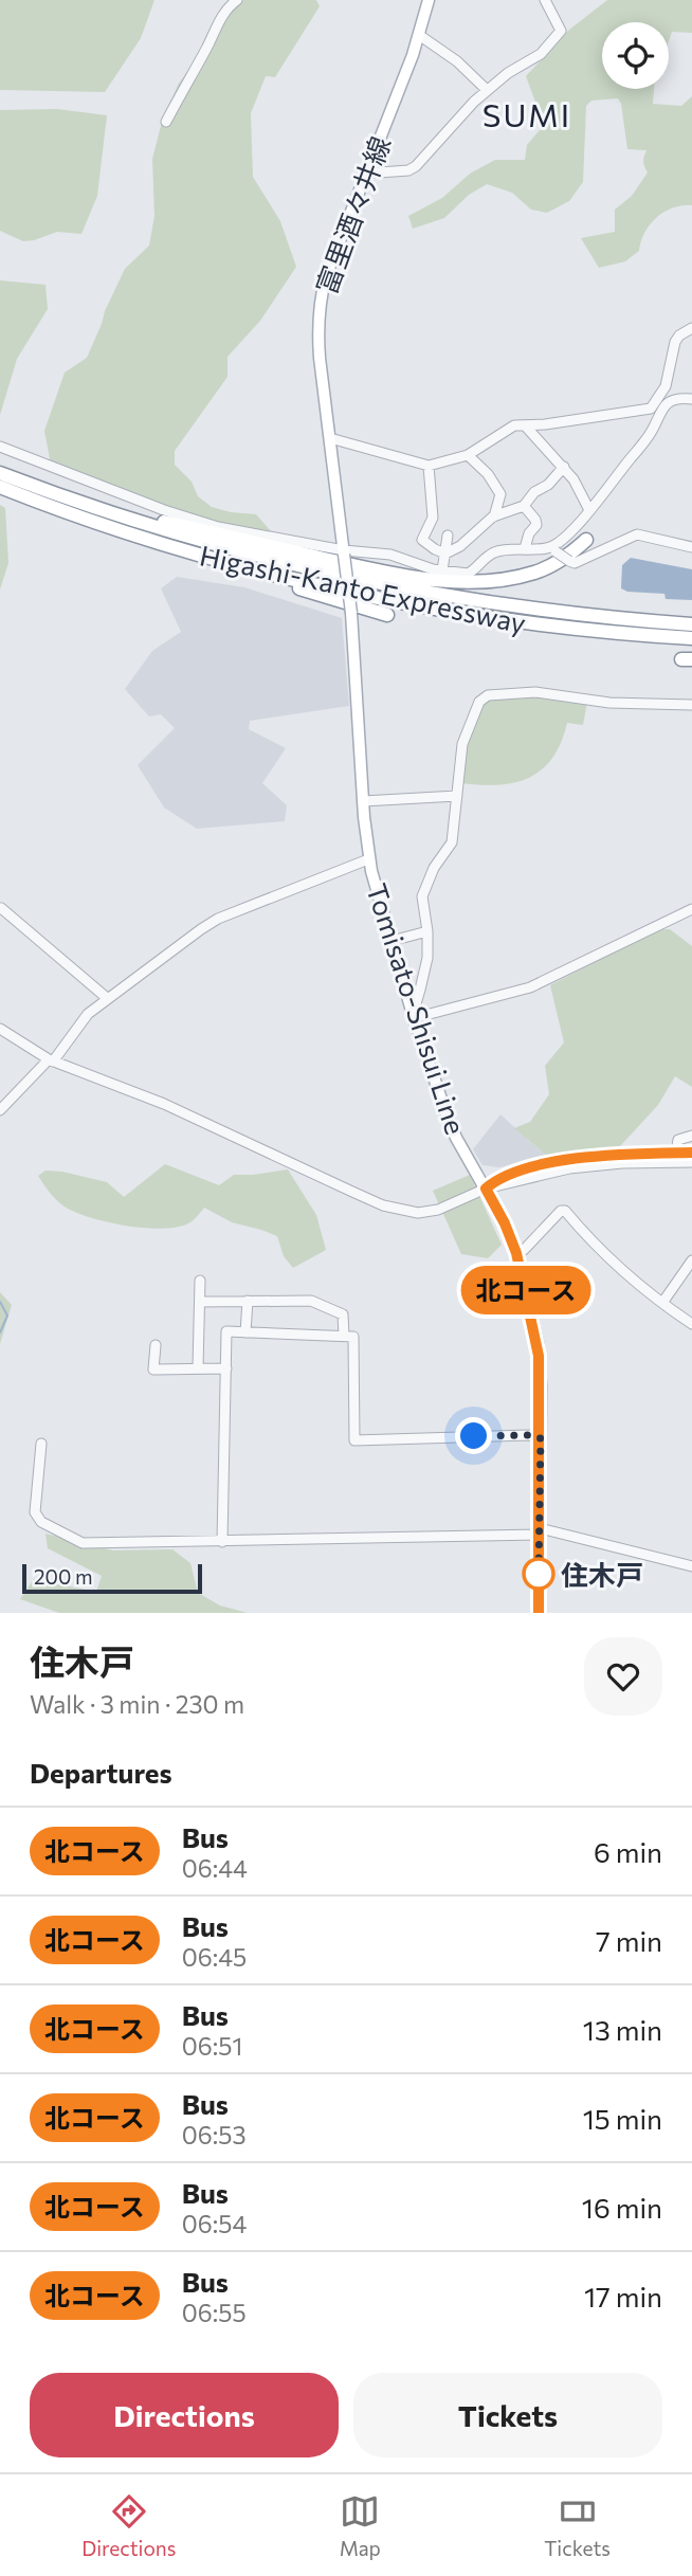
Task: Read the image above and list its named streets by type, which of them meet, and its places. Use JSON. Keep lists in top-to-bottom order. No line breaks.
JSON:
{"streets":{"highway":["Higashi-Kanto Expressway"],"main road":["富里酒々井線","Tomisato-Shisui Line"]},"crossings":[["富里酒々井線","Tomisato-Shisui Line"]],"districts":["SUMI"],"places":["住木戸"],"lines":["bus line 北コース"],"scale_bar":"200 m","page":{"on_map":"北コース","scale":"200 m","heading":[["住木戸","Walk · 3 min · 230 m"],"Departures"],"list":[{"mark":"北コース","name":"Bus","note":"06:44","value":"6 min"},{"mark":"北コース","name":"Bus","note":"06:45","value":"7 min"},{"mark":"北コース","name":"Bus","note":"06:51","value":"13 min"},{"mark":"北コース","name":"Bus","note":"06:53","value":"15 min"},{"mark":"北コース","name":"Bus","note":"06:54","value":"16 min"},{"mark":"北コース","name":"Bus","note":"06:55","value":"17 min"}],"buttons":["Directions","Tickets"],"tabs":["Directions","Map","Tickets"]}}
